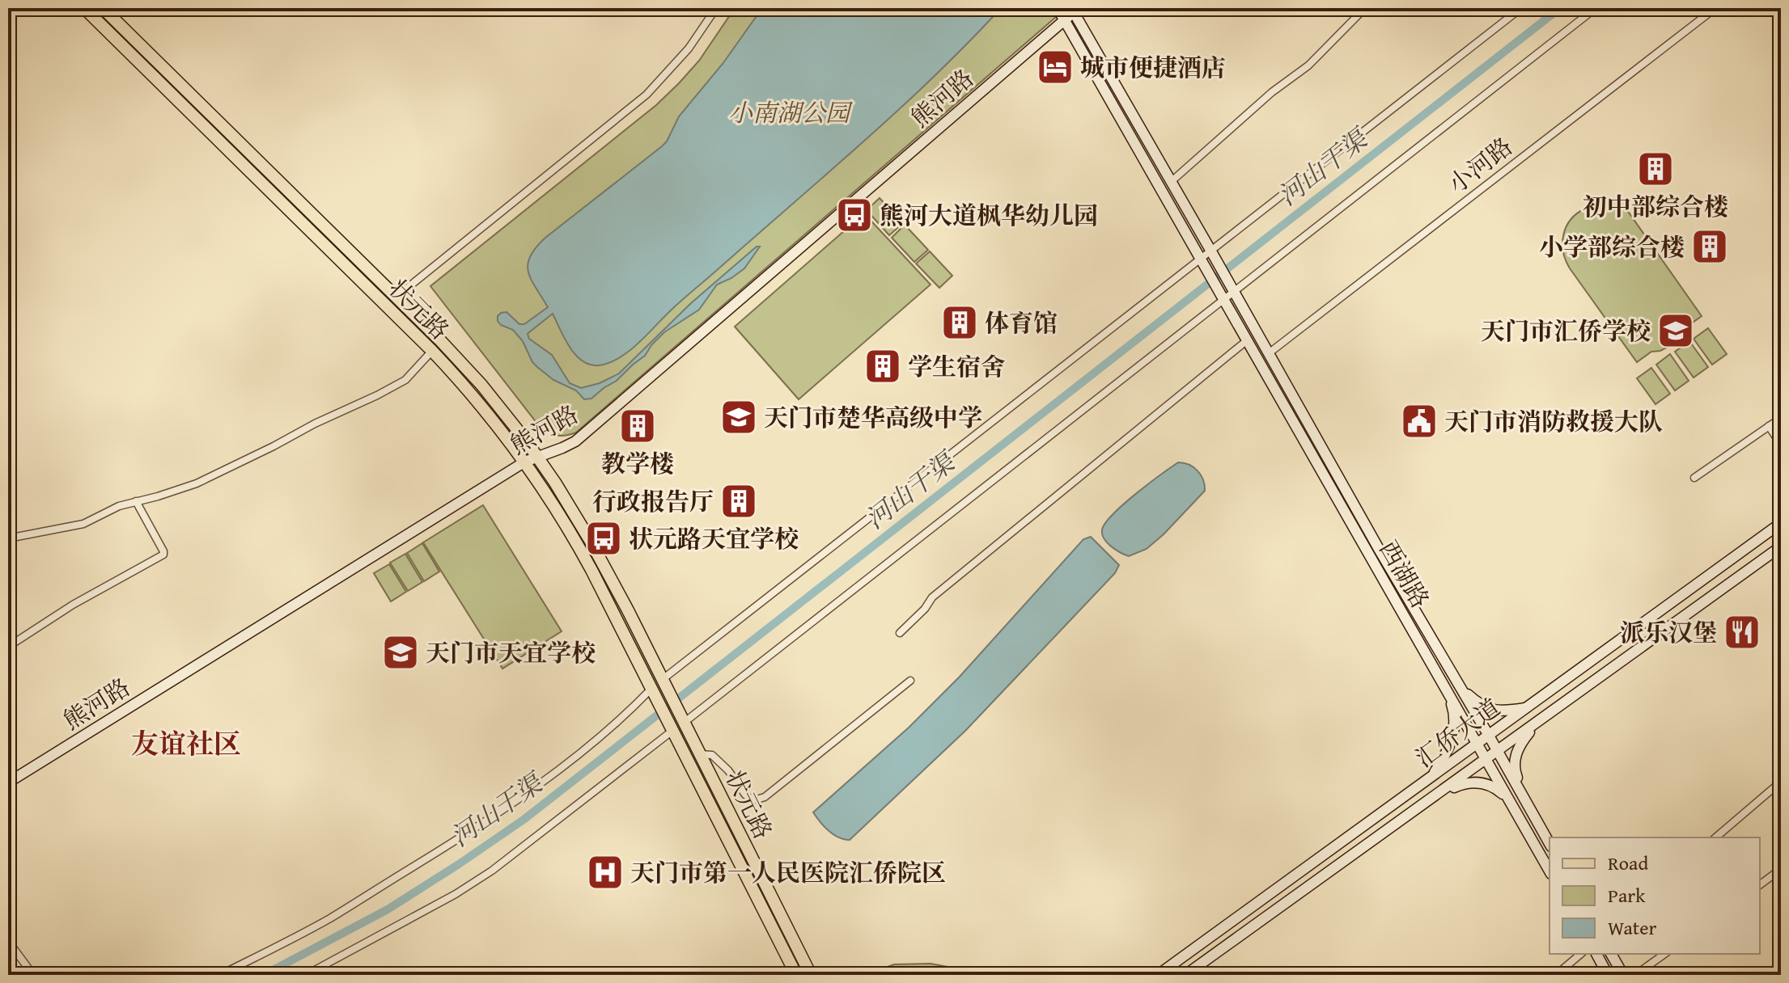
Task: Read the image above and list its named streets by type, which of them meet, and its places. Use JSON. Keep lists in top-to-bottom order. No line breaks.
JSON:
{"streets":{"main road":["熊河路","状元路","西湖路","汇侨大道"],"street":["小河路"]},"crossings":[["熊河路","状元路"],["小河路","西湖路"],["西湖路","汇侨大道"]],"districts":["友谊社区"],"water":["河山干渠"],"parks":["小南湖公园"],"places":{"hotel":["城市便捷酒店"],"building":["初中部综合楼","小学部综合楼","体育馆","学生宿舍","教学楼","行政报告厅"],"bus stop":["熊河大道枫华幼儿园","状元路天宜学校"],"school or university":["天门市汇侨学校","天门市楚华高级中学","天门市天宜学校"],"public building":["天门市消防救援大队"],"restaurant":["派乐汉堡"],"hospital":["天门市第一人民医院汇侨院区"]},"legend":["Road","Park","Water"]}
